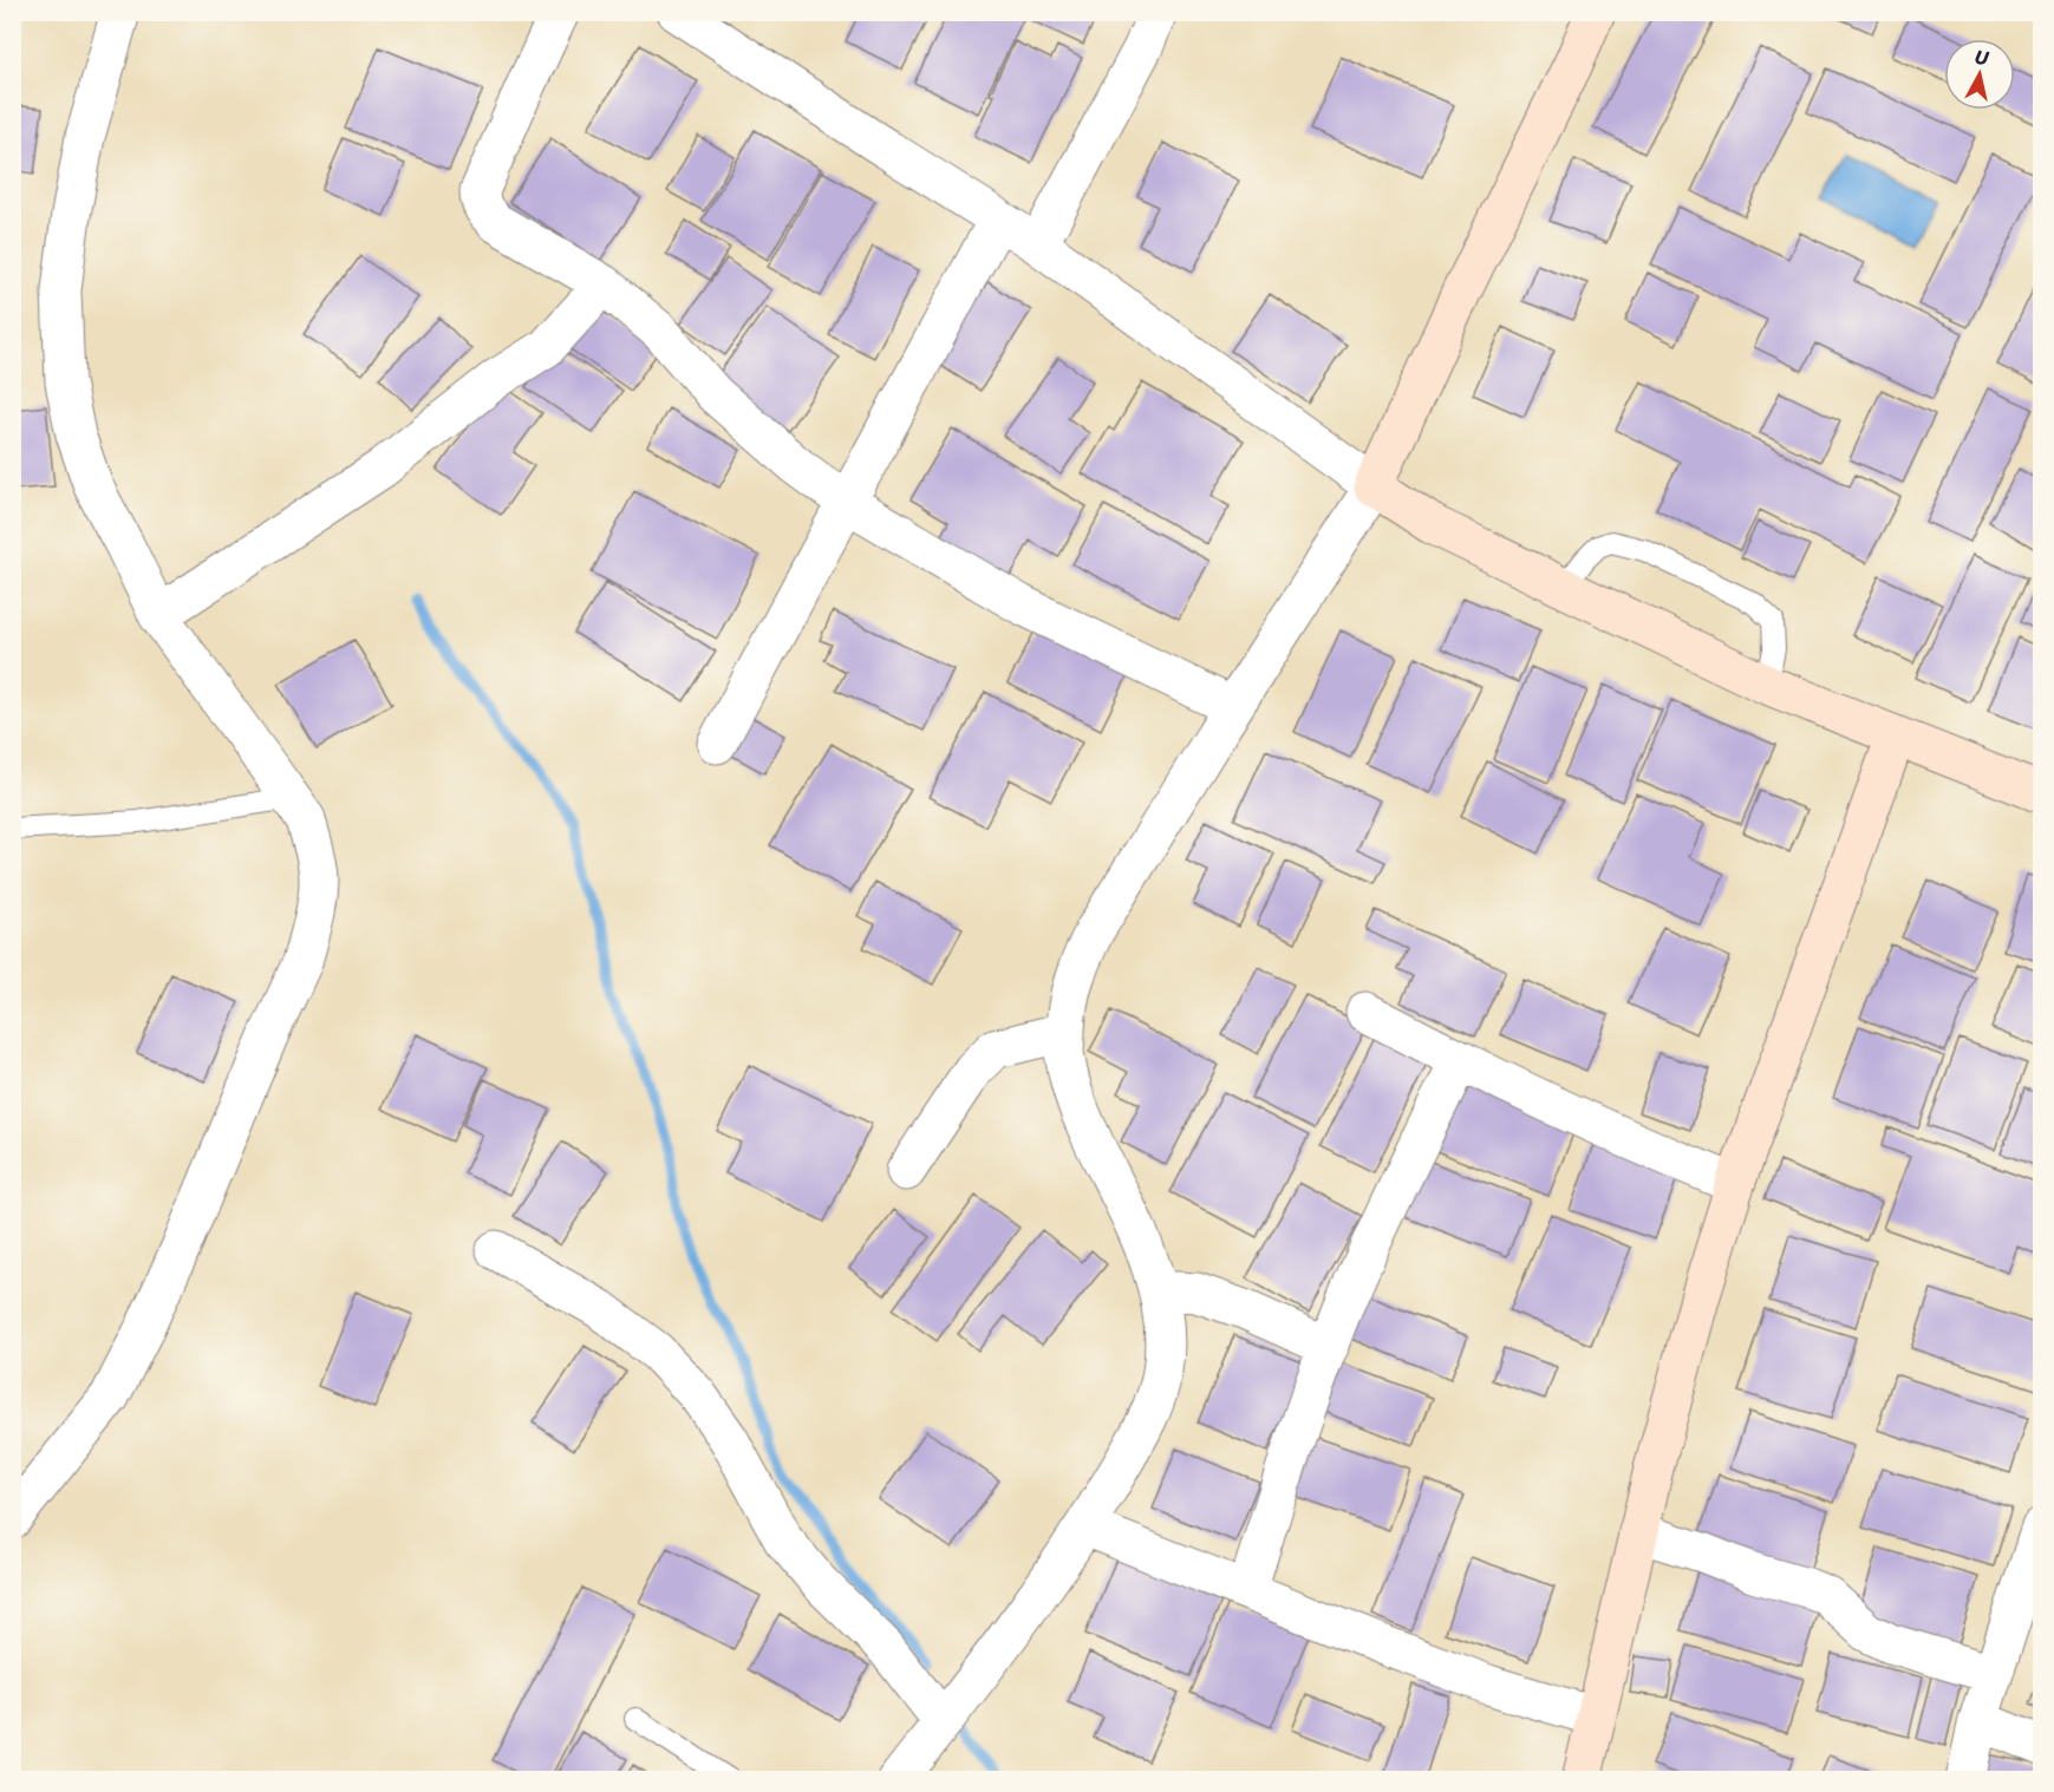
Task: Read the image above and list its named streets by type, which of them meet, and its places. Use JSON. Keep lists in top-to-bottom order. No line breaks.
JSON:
{"north":"top"}
